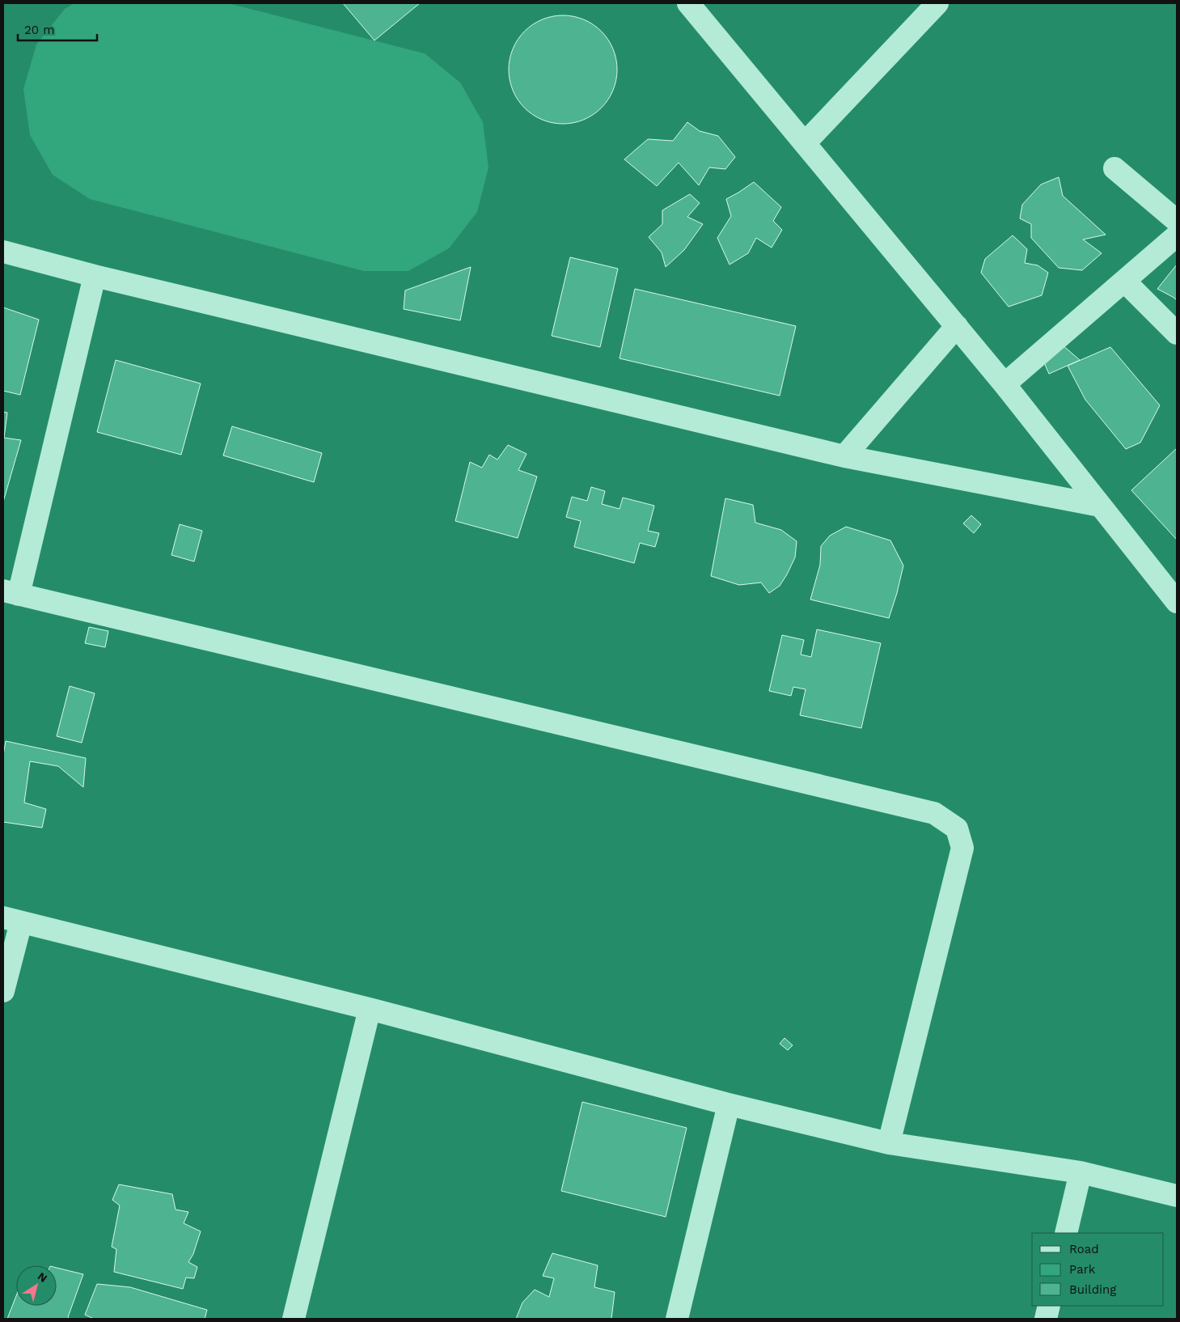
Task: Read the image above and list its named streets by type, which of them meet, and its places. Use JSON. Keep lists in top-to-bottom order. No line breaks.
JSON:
{"legend":["Road","Park","Building"],"scale_bar":"20 m","north":"top right"}
